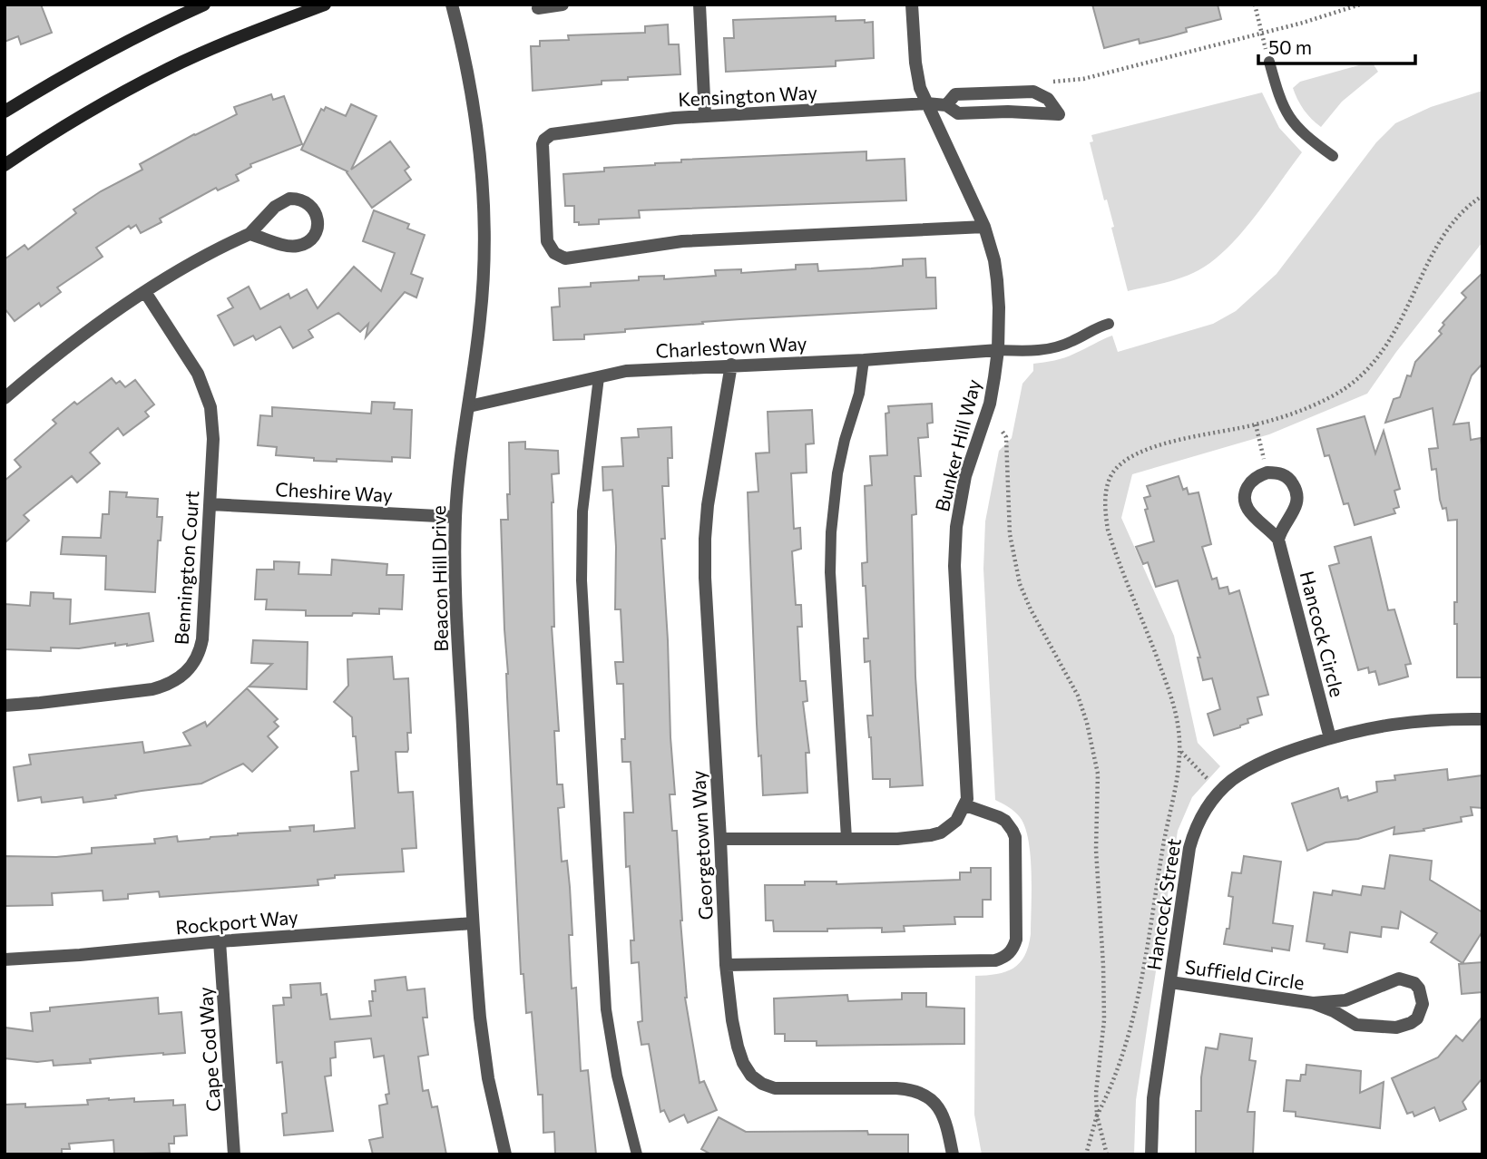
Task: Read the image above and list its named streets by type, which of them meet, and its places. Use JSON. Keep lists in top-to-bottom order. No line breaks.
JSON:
{"streets":{"street":["Kensington Way","Charlestown Way","Bunker Hill Way","Cheshire Way","Bennington Court","Beacon Hill Drive","Hancock Circle","Georgetown Way","Hancock Street","Rockport Way","Suffield Circle","Cape Cod Way"]},"crossings":[["Kensington Way","Bunker Hill Way"],["Charlestown Way","Bunker Hill Way"],["Charlestown Way","Beacon Hill Drive"],["Charlestown Way","Georgetown Way"],["Cheshire Way","Bennington Court"],["Cheshire Way","Beacon Hill Drive"],["Beacon Hill Drive","Rockport Way"],["Hancock Circle","Hancock Street"],["Hancock Street","Suffield Circle"],["Rockport Way","Cape Cod Way"]],"scale_bar":"50 m"}
